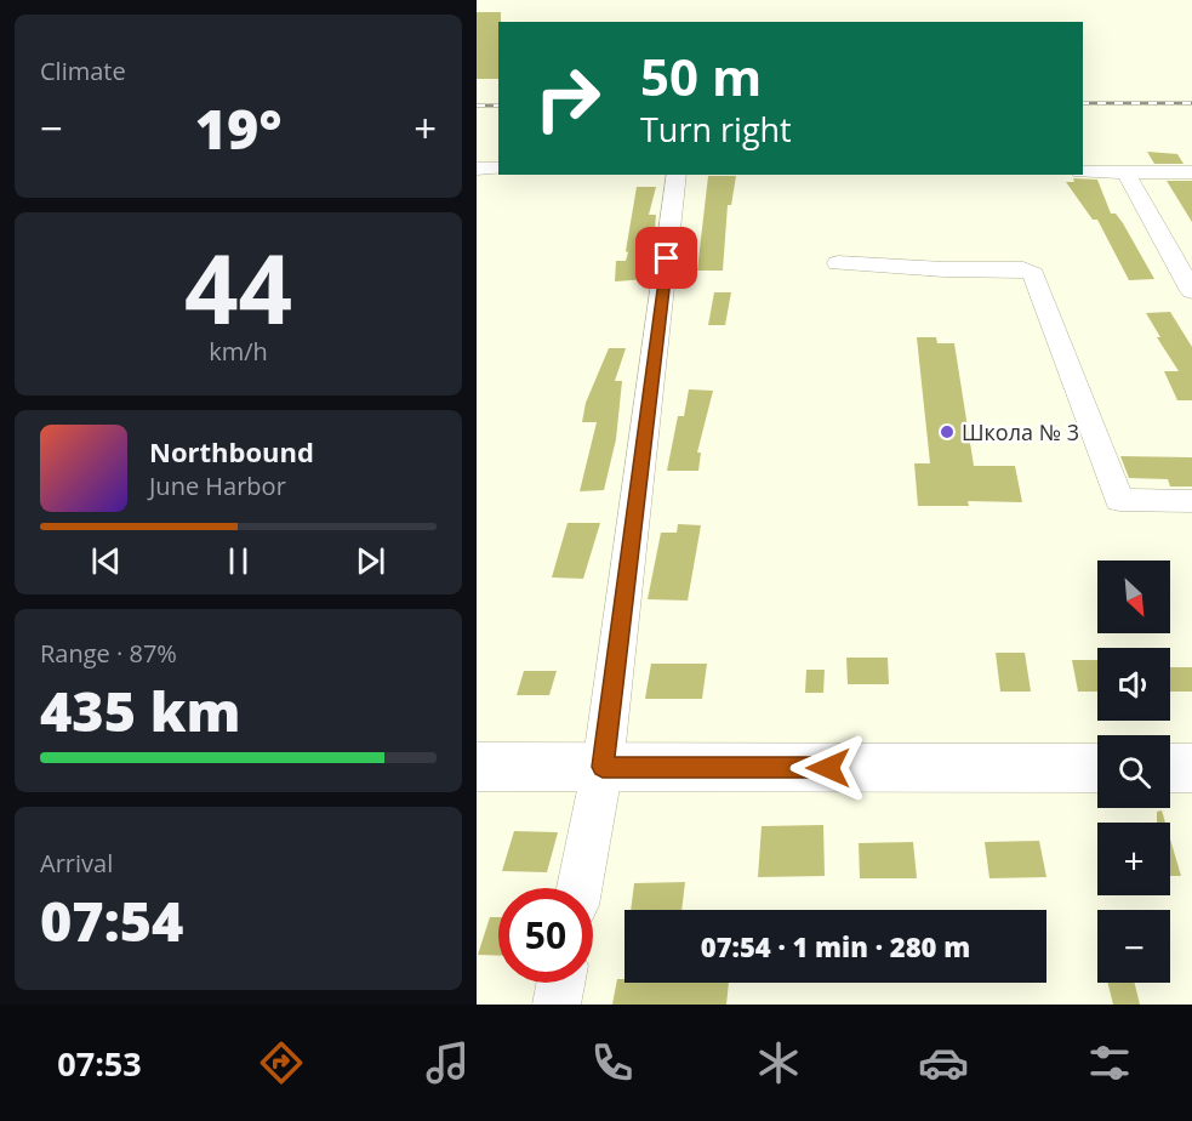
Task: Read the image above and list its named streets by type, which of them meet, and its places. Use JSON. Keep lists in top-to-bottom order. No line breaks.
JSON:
{"places":["Школа № 3"],"north":"bottom right","page":{"tile":["Climate",["44","km/h"],["Range · 87%","435 km"],["Arrival","07:54"]],"turn":["50 m","Turn right"],"heat":["−","19°","+"],"song":["Northbound","June Harbor"],"map_buttons":["+","−"],"limit":"50","trip":"07:54 · 1 min · 280 m","tabs":"07:53"}}
